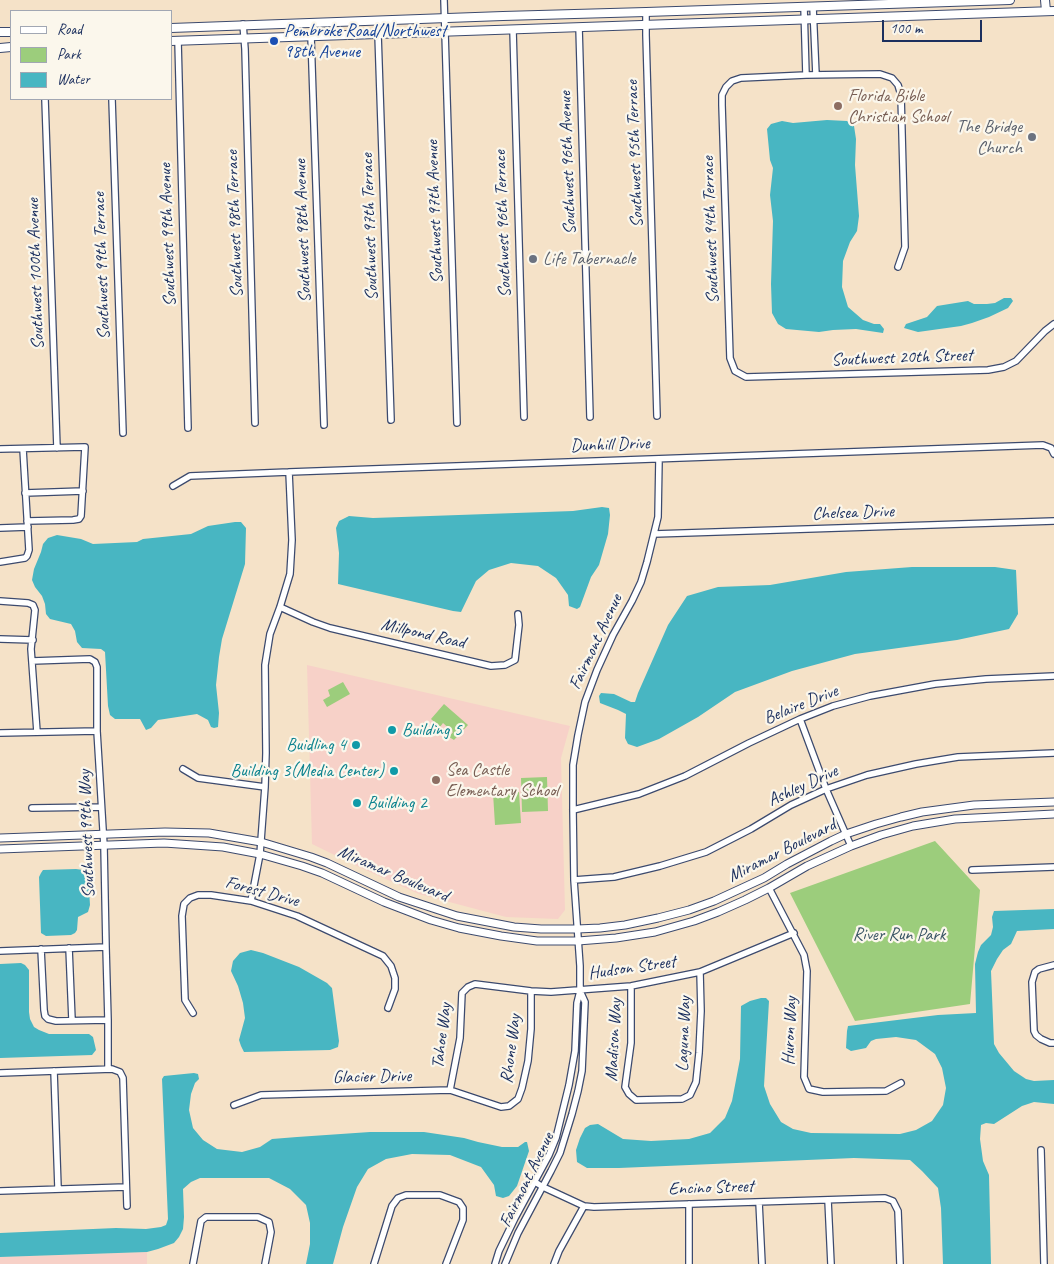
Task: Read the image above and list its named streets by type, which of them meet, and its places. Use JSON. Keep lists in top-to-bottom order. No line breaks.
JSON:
{"streets":{"street":["Southwest 95th Terrace","Southwest 96th Avenue","Southwest 97th Avenue","Southwest 98th Terrace","Southwest 96th Terrace","Southwest 97th Terrace","Southwest 94th Terrace","Southwest 98th Avenue","Southwest 99th Avenue","Southwest 99th Terrace","Southwest 100th Avenue","Southwest 20th Street","Dunhill Drive","Chelsea Drive","Millpond Road","Fairmont Avenue","Belaire Drive","Ashley Drive","Southwest 99th Way","Miramar Boulevard","Forest Drive","Hudson Street","Huron Way","Laguna Way","Tahoe Way","Madison Way","Rhone Way","Glacier Drive","Encino Street"]},"crossings":[["Southwest 94th Terrace","Southwest 20th Street"],["Dunhill Drive","Fairmont Avenue"],["Chelsea Drive","Fairmont Avenue"],["Fairmont Avenue","Belaire Drive"],["Fairmont Avenue","Ashley Drive"],["Fairmont Avenue","Miramar Boulevard"],["Fairmont Avenue","Hudson Street"],["Fairmont Avenue","Encino Street"],["Southwest 99th Way","Miramar Boulevard"],["Miramar Boulevard","Huron Way"],["Hudson Street","Huron Way"],["Hudson Street","Laguna Way"],["Hudson Street","Tahoe Way"],["Hudson Street","Madison Way"],["Hudson Street","Rhone Way"],["Laguna Way","Madison Way"],["Tahoe Way","Glacier Drive"],["Rhone Way","Glacier Drive"]],"parks":["River Run Park"],"places":["Pembroke Road/Northwest 98th Avenue","Florida Bible Christian School","The Bridge Church","Life Tabernacle","Building 5","Buidling 4","Building 3(Media Center)","Sea Castle Elementary School","Building 2"],"legend":["Road","Park","Water"],"scale_bar":"100 m"}
